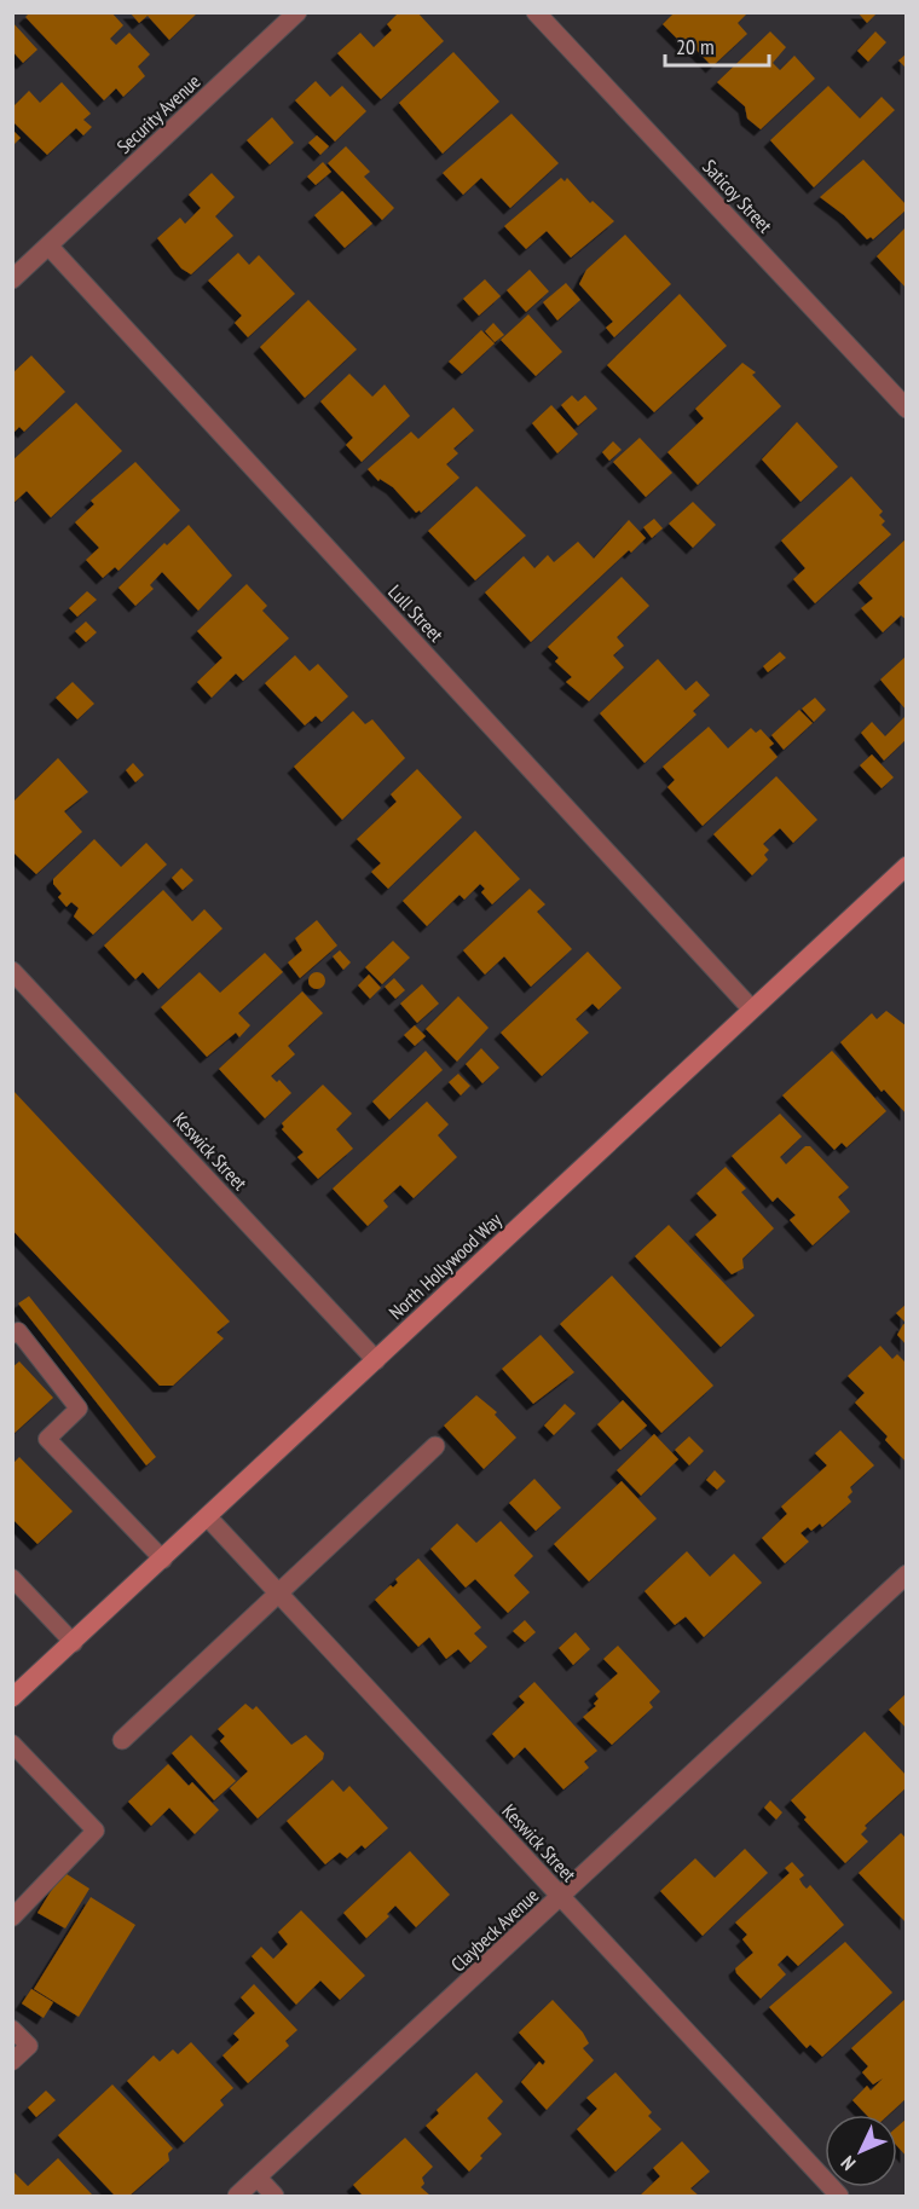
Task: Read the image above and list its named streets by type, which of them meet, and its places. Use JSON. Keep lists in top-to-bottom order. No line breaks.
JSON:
{"streets":{"main road":["North Hollywood Way"],"street":["Security Avenue","Saticoy Street","Lull Street","Keswick Street","Claybeck Avenue"]},"crossings":[["Security Avenue","Lull Street"],["Lull Street","North Hollywood Way"],["Keswick Street","North Hollywood Way"],["Keswick Street","Claybeck Avenue"]],"scale_bar":"20 m","north":"bottom left"}
